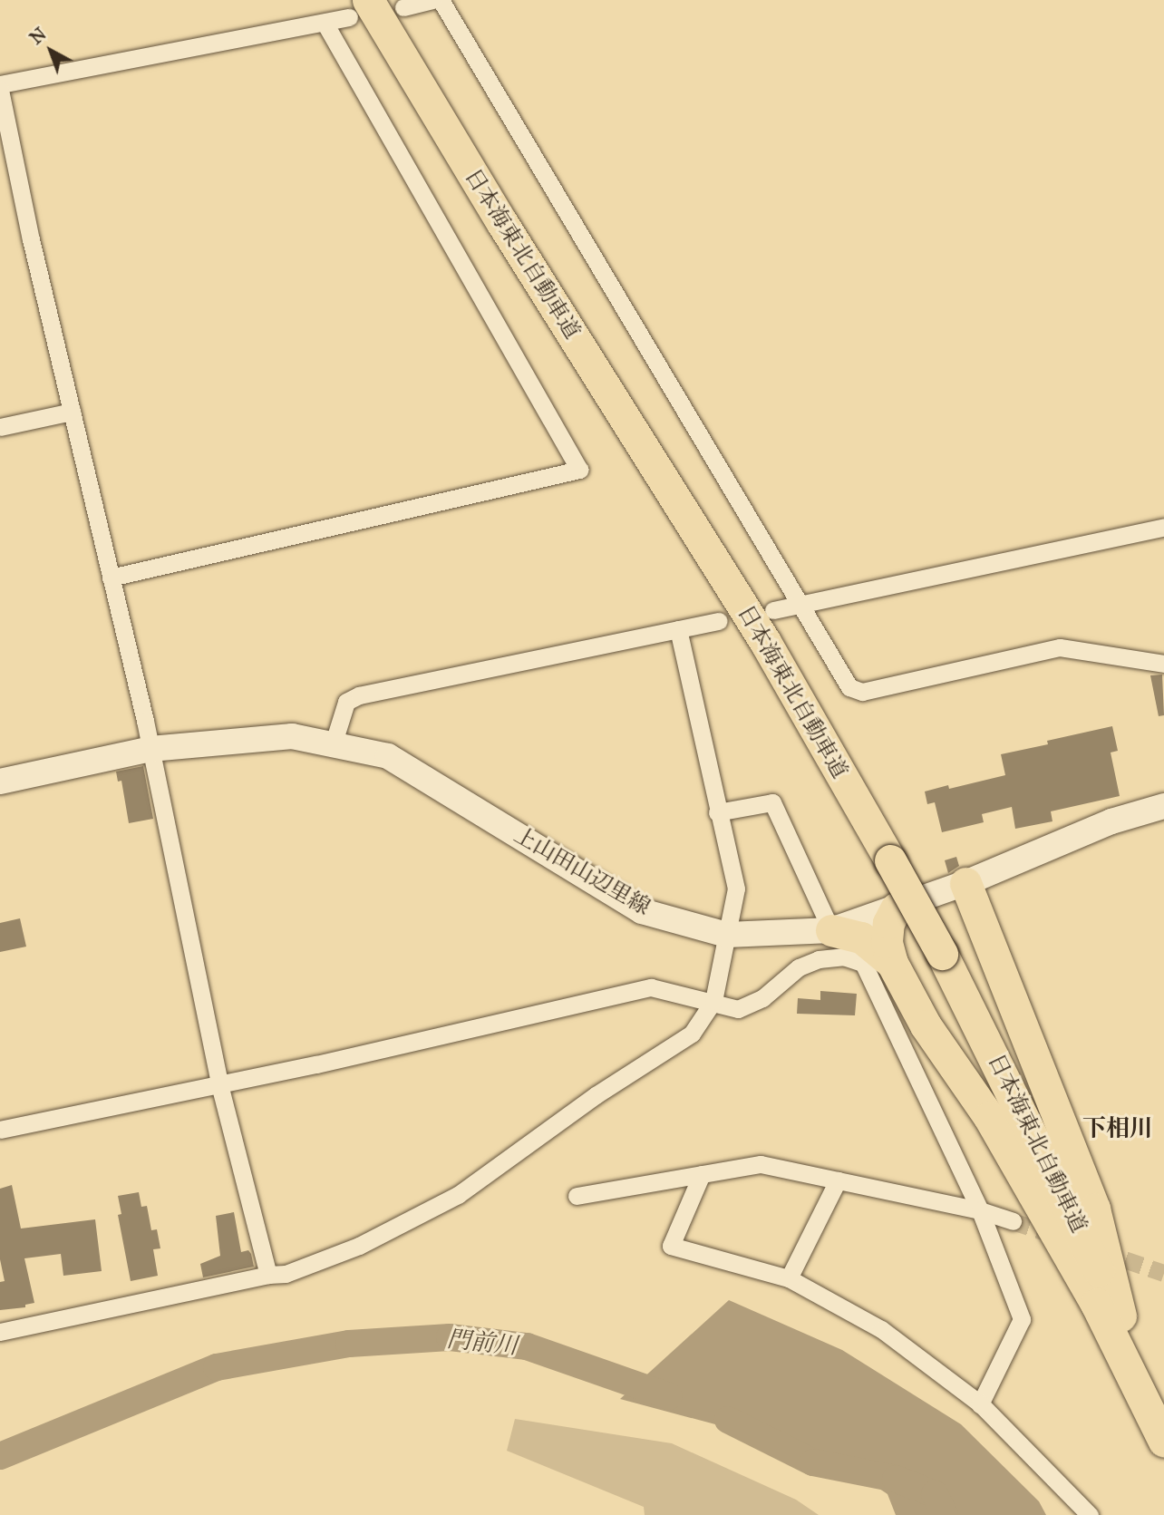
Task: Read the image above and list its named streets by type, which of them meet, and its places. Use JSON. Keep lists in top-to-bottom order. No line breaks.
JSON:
{"streets":{"highway":["日本海東北自動車道"],"main road":["上山田山辺里線"]},"districts":["下相川"],"water":["門前川"],"north":"top left"}
